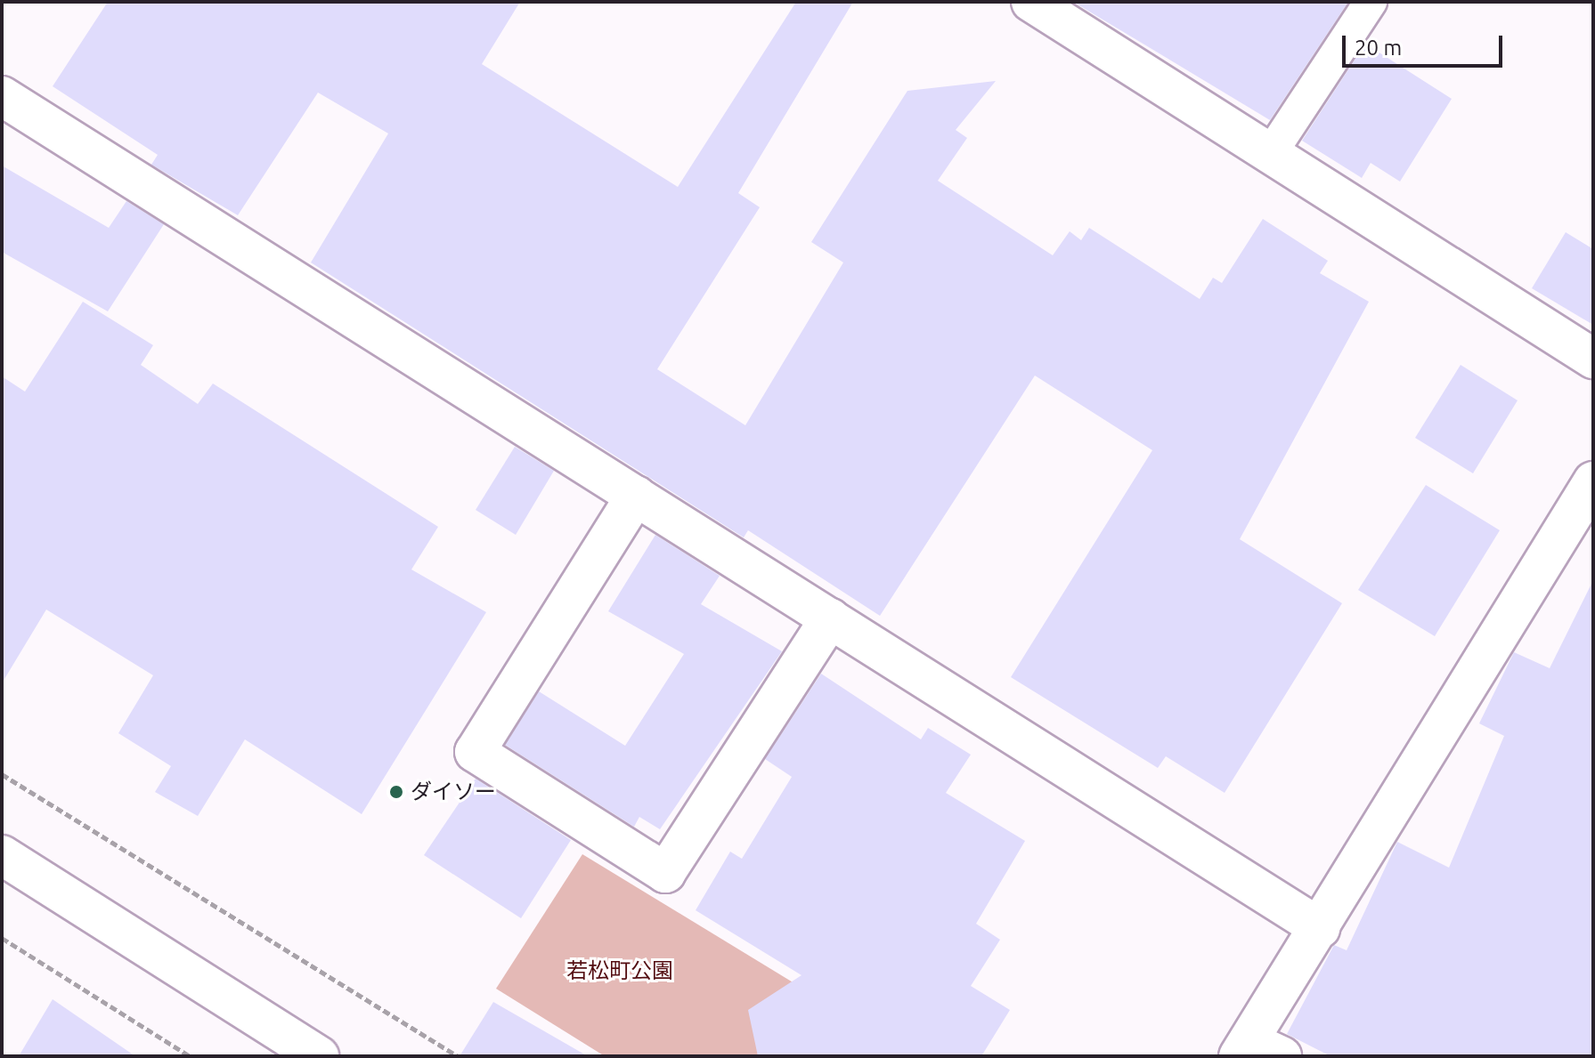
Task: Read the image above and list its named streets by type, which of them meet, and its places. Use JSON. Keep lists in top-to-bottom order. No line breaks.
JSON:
{"parks":["若松町公園"],"places":["ダイソー"],"scale_bar":"20 m"}
